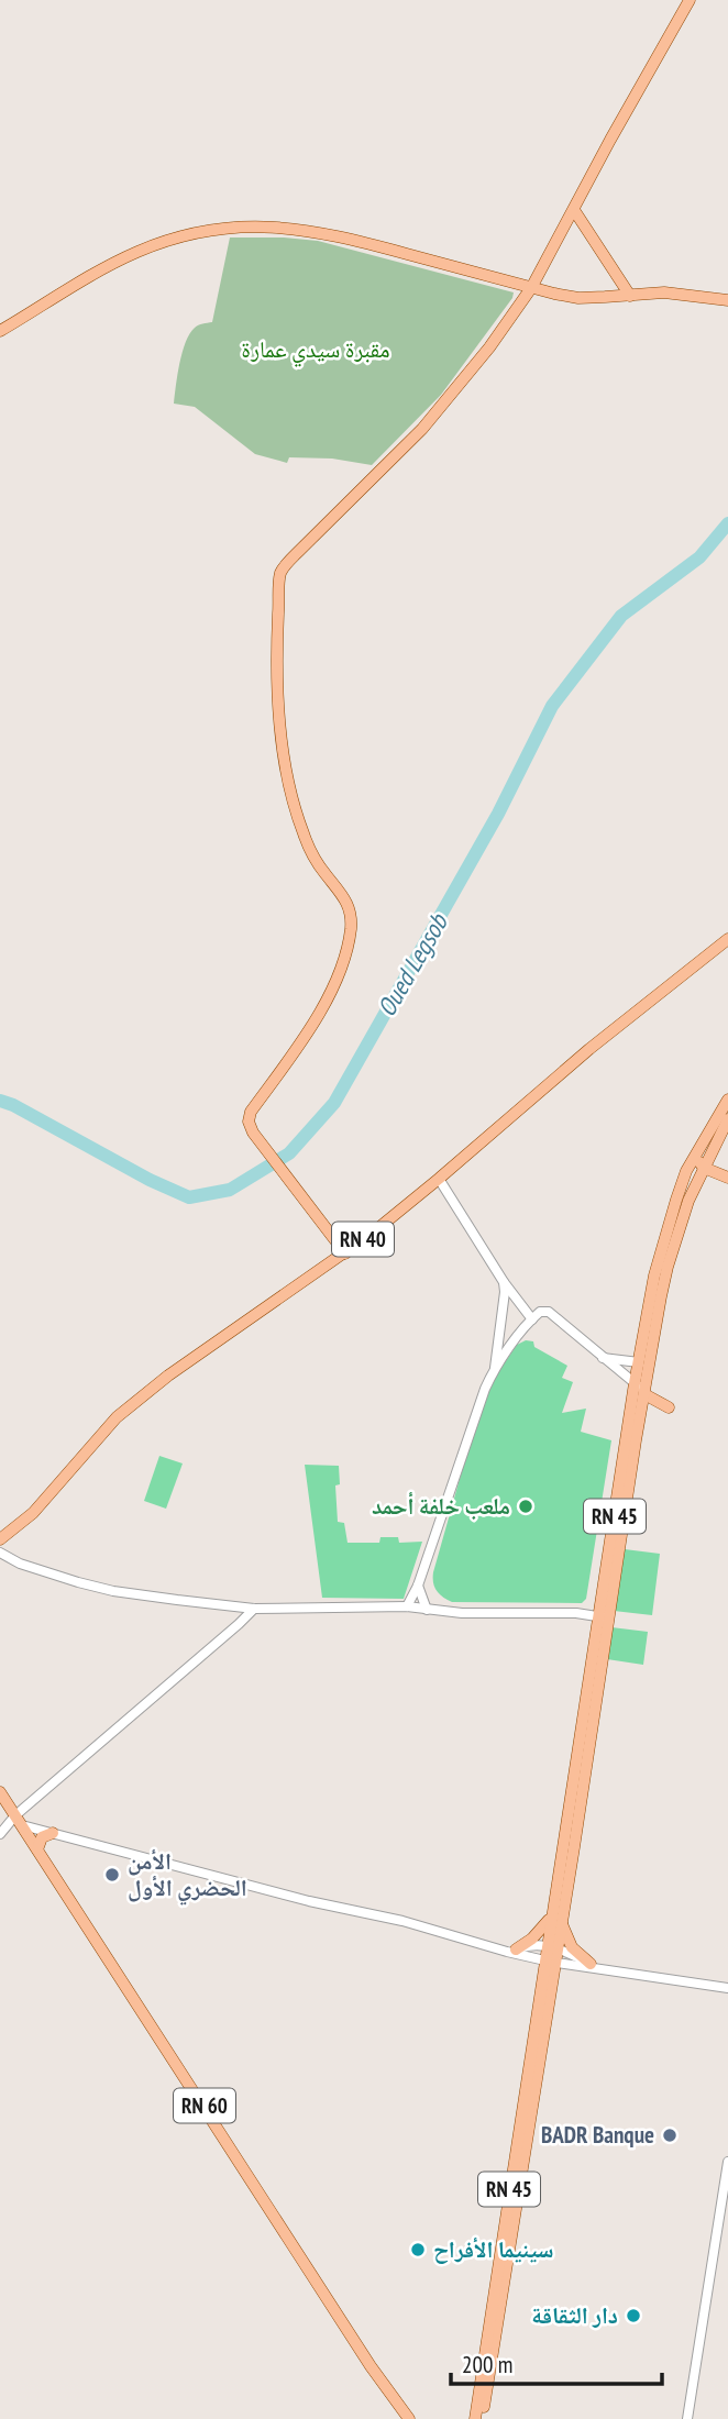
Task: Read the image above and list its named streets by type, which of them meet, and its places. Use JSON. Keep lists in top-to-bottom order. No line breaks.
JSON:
{"streets":{"main road":["RN 40","RN 45","RN 60"]},"water":["Oued Legsob"],"parks":["مقبرة سيدي عمارة"],"places":["ملعب خلفة أحمد","الأمن الحضري الأول","BADR Banque","سينيما الأفراح","دار الثقاقة"],"scale_bar":"200 m"}
